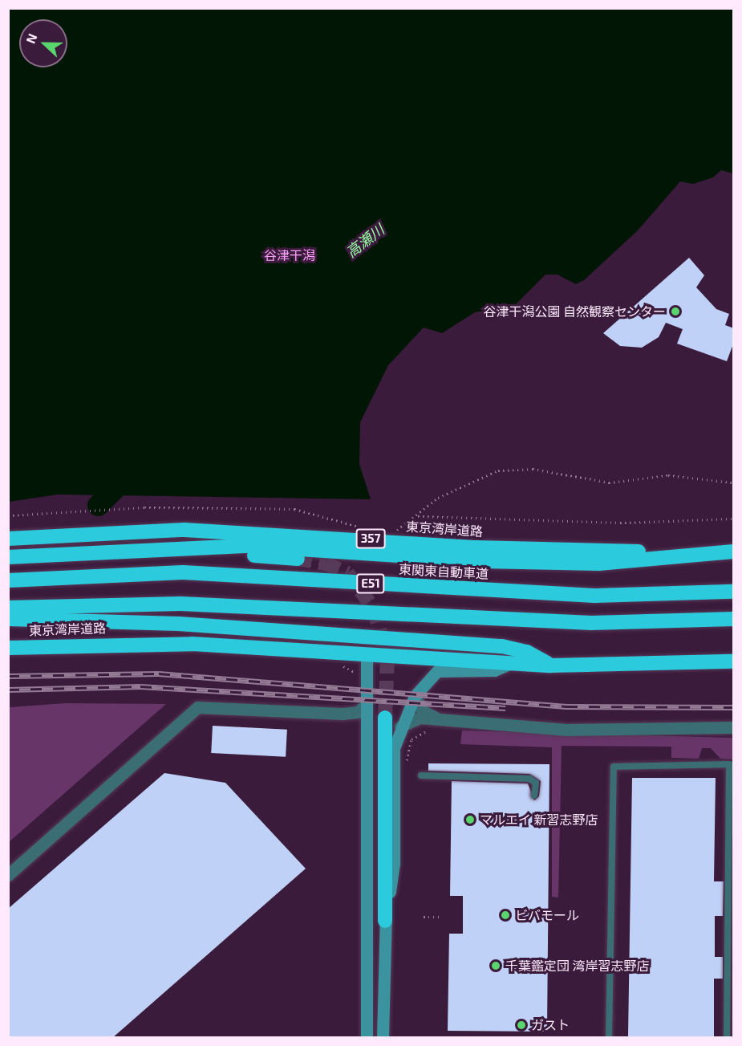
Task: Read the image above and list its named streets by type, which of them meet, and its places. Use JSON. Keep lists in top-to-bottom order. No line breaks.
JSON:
{"streets":{"highway":["東京湾岸道路","357","東関東自動車道","E51"]},"water":["高瀬川"],"parks":["谷津干潟"],"places":["谷津干潟公園 自然観察センター","マルエイ 新習志野店","ビバモール","千葉鑑定団 湾岸習志野店","ガスト"],"north":"left"}
